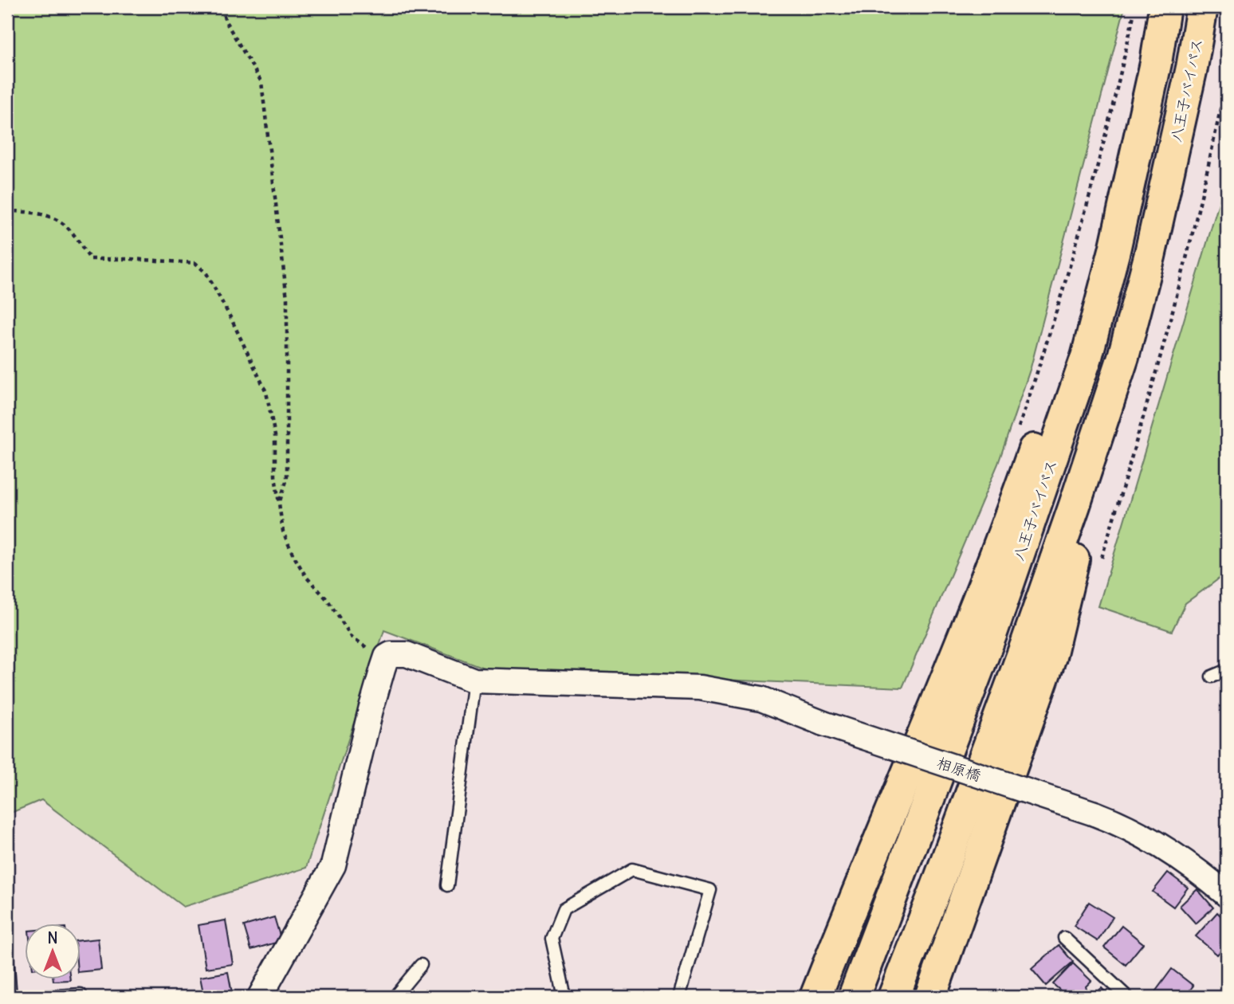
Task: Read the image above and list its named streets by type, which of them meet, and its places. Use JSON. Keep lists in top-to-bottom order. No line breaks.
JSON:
{"streets":{"highway":["八王子バイパス"],"street":["相原橋"]},"north":"top"}
